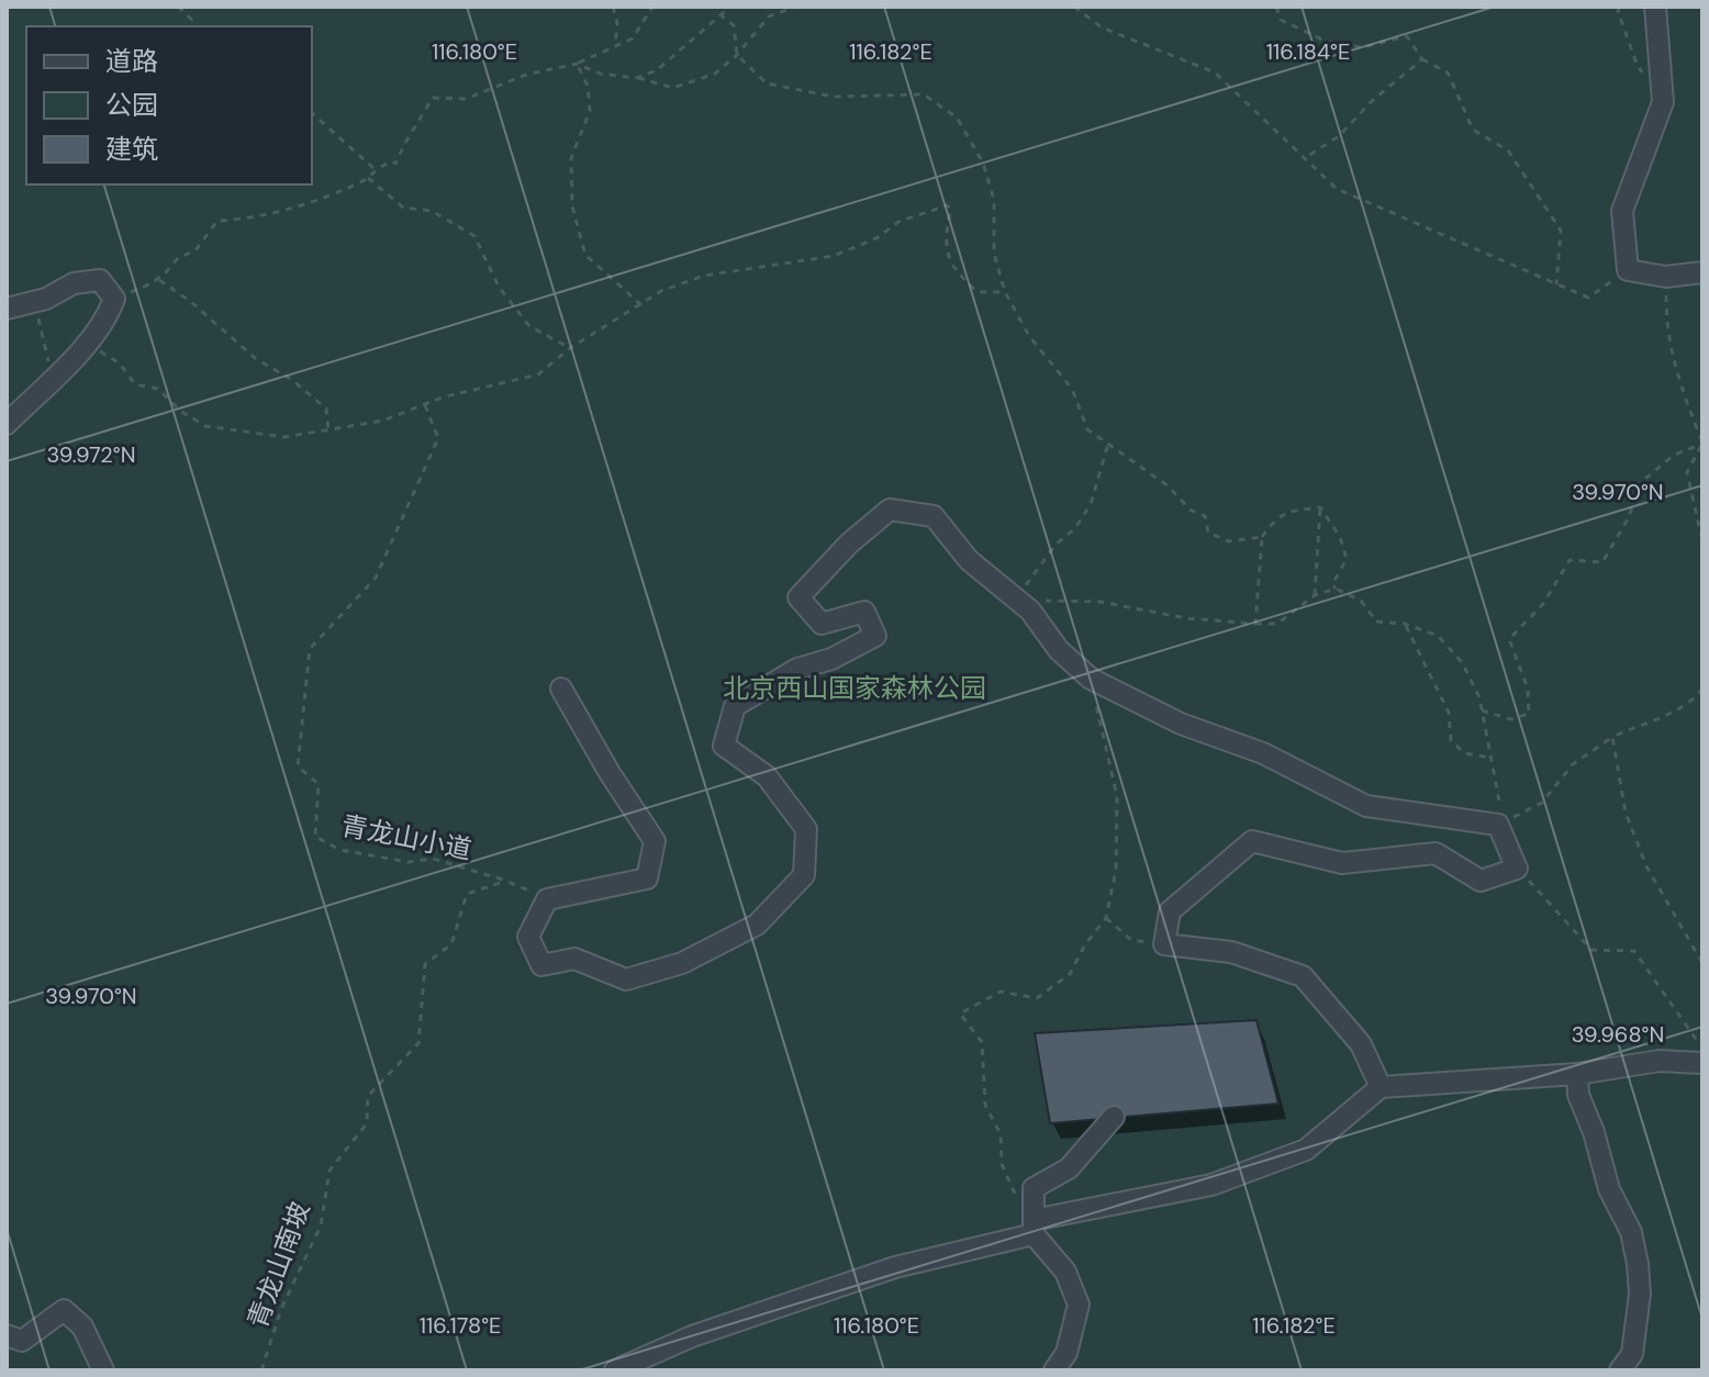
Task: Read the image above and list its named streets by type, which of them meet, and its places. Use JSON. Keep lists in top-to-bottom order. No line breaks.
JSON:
{"streets":{"path":["青龙山小道","青龙山南坡"]},"crossings":[["青龙山小道","青龙山南坡"]],"parks":["北京西山国家森林公园"],"legend":["道路","公园","建筑"],"coordinates":["116.180°E","116.182°E","116.184°E","39.972°N","39.970°N","39.968°N","116.178°E"]}
